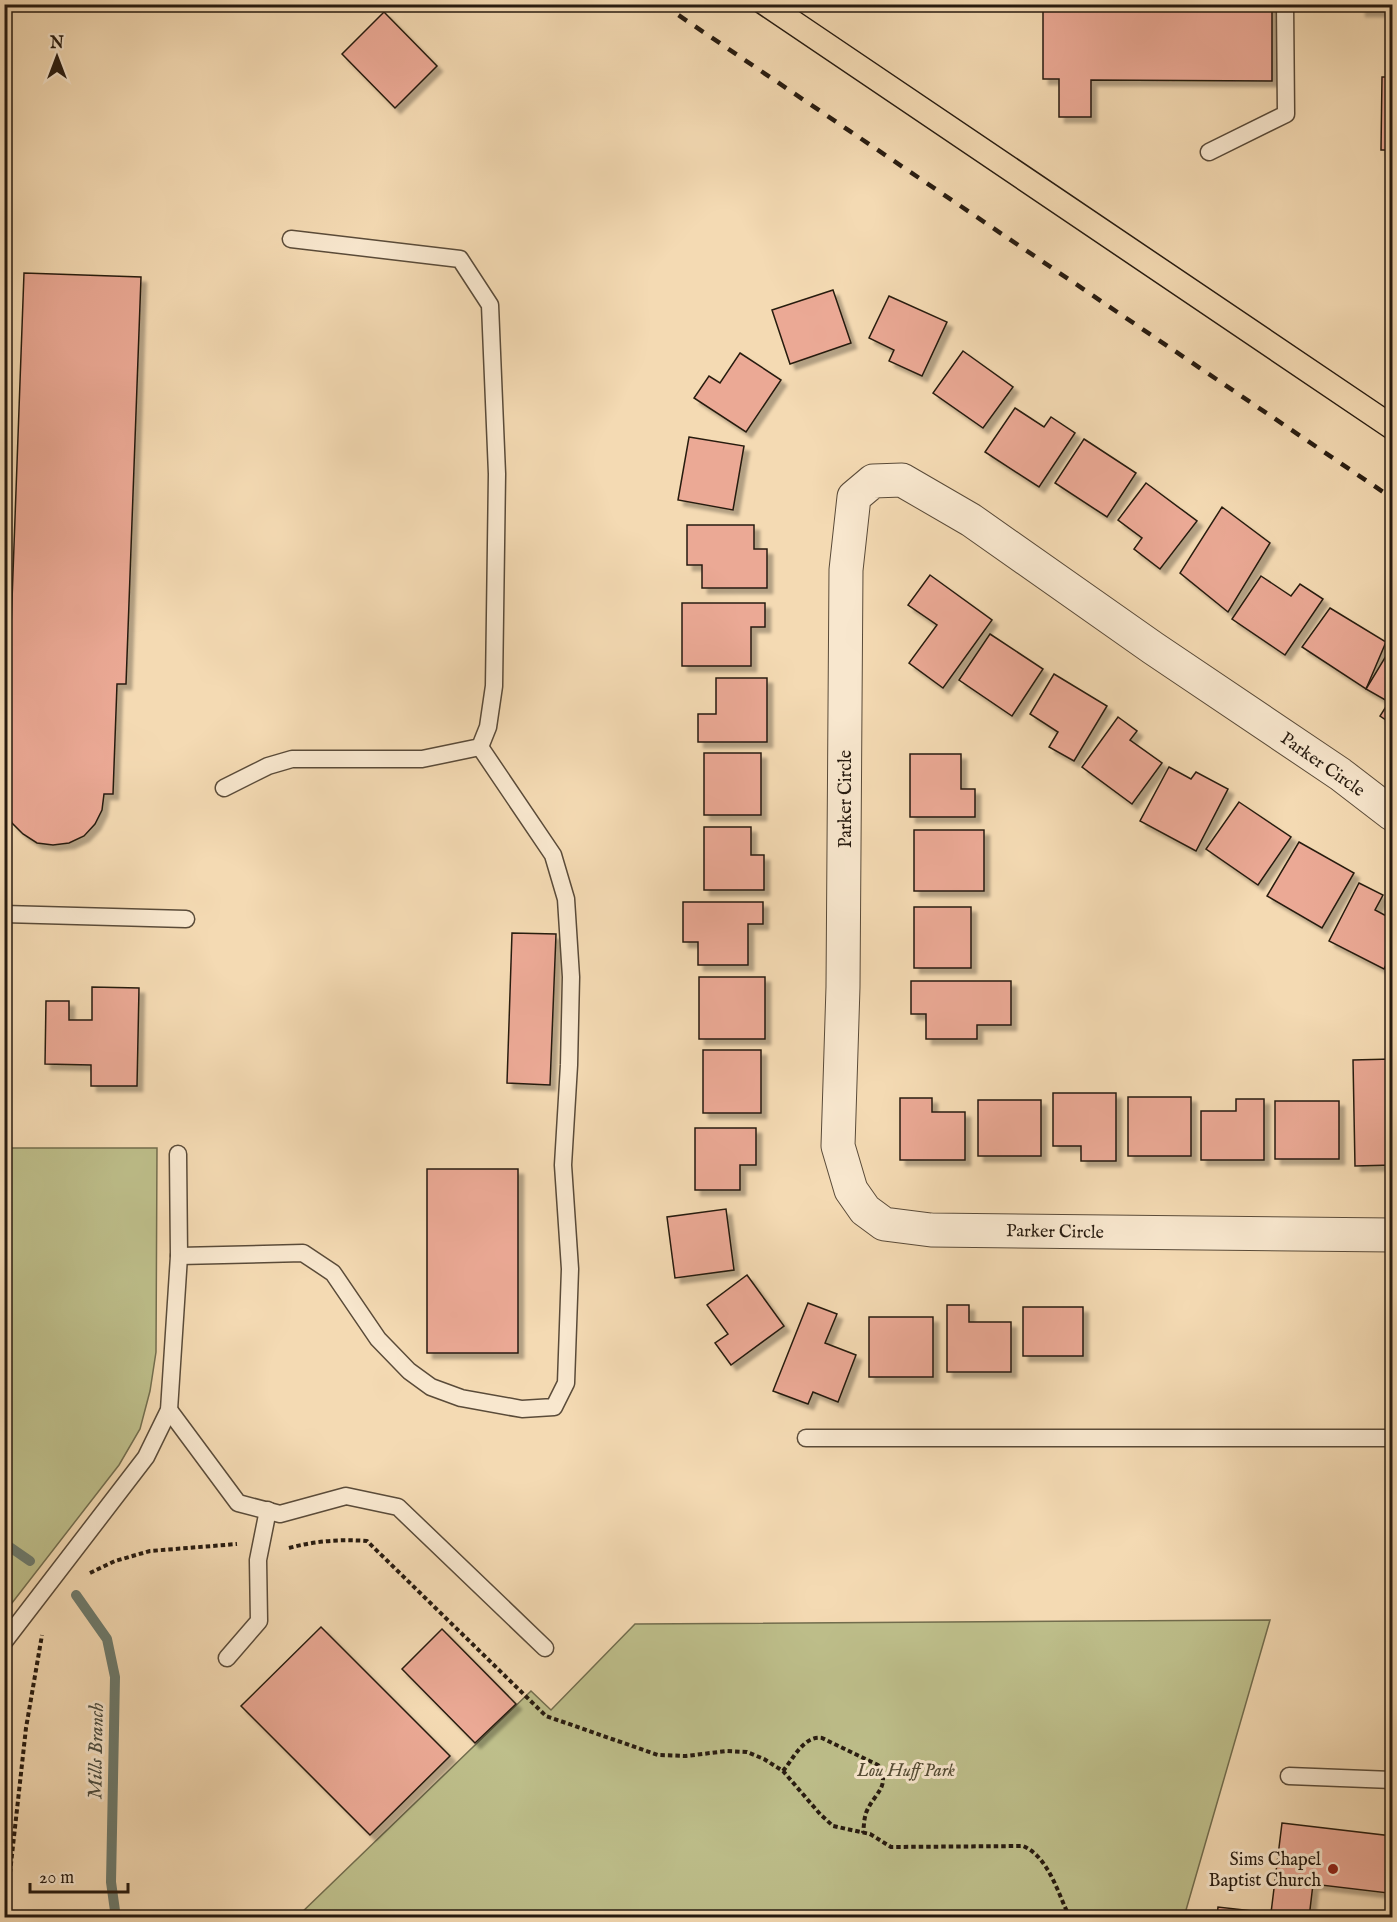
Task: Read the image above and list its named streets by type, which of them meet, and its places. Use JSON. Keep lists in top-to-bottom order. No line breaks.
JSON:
{"streets":{"street":["Parker Circle"]},"water":["Mills Branch"],"parks":["Lou Huff Park"],"places":["Sims Chapel Baptist Church"],"scale_bar":"20 m","north":"top"}
